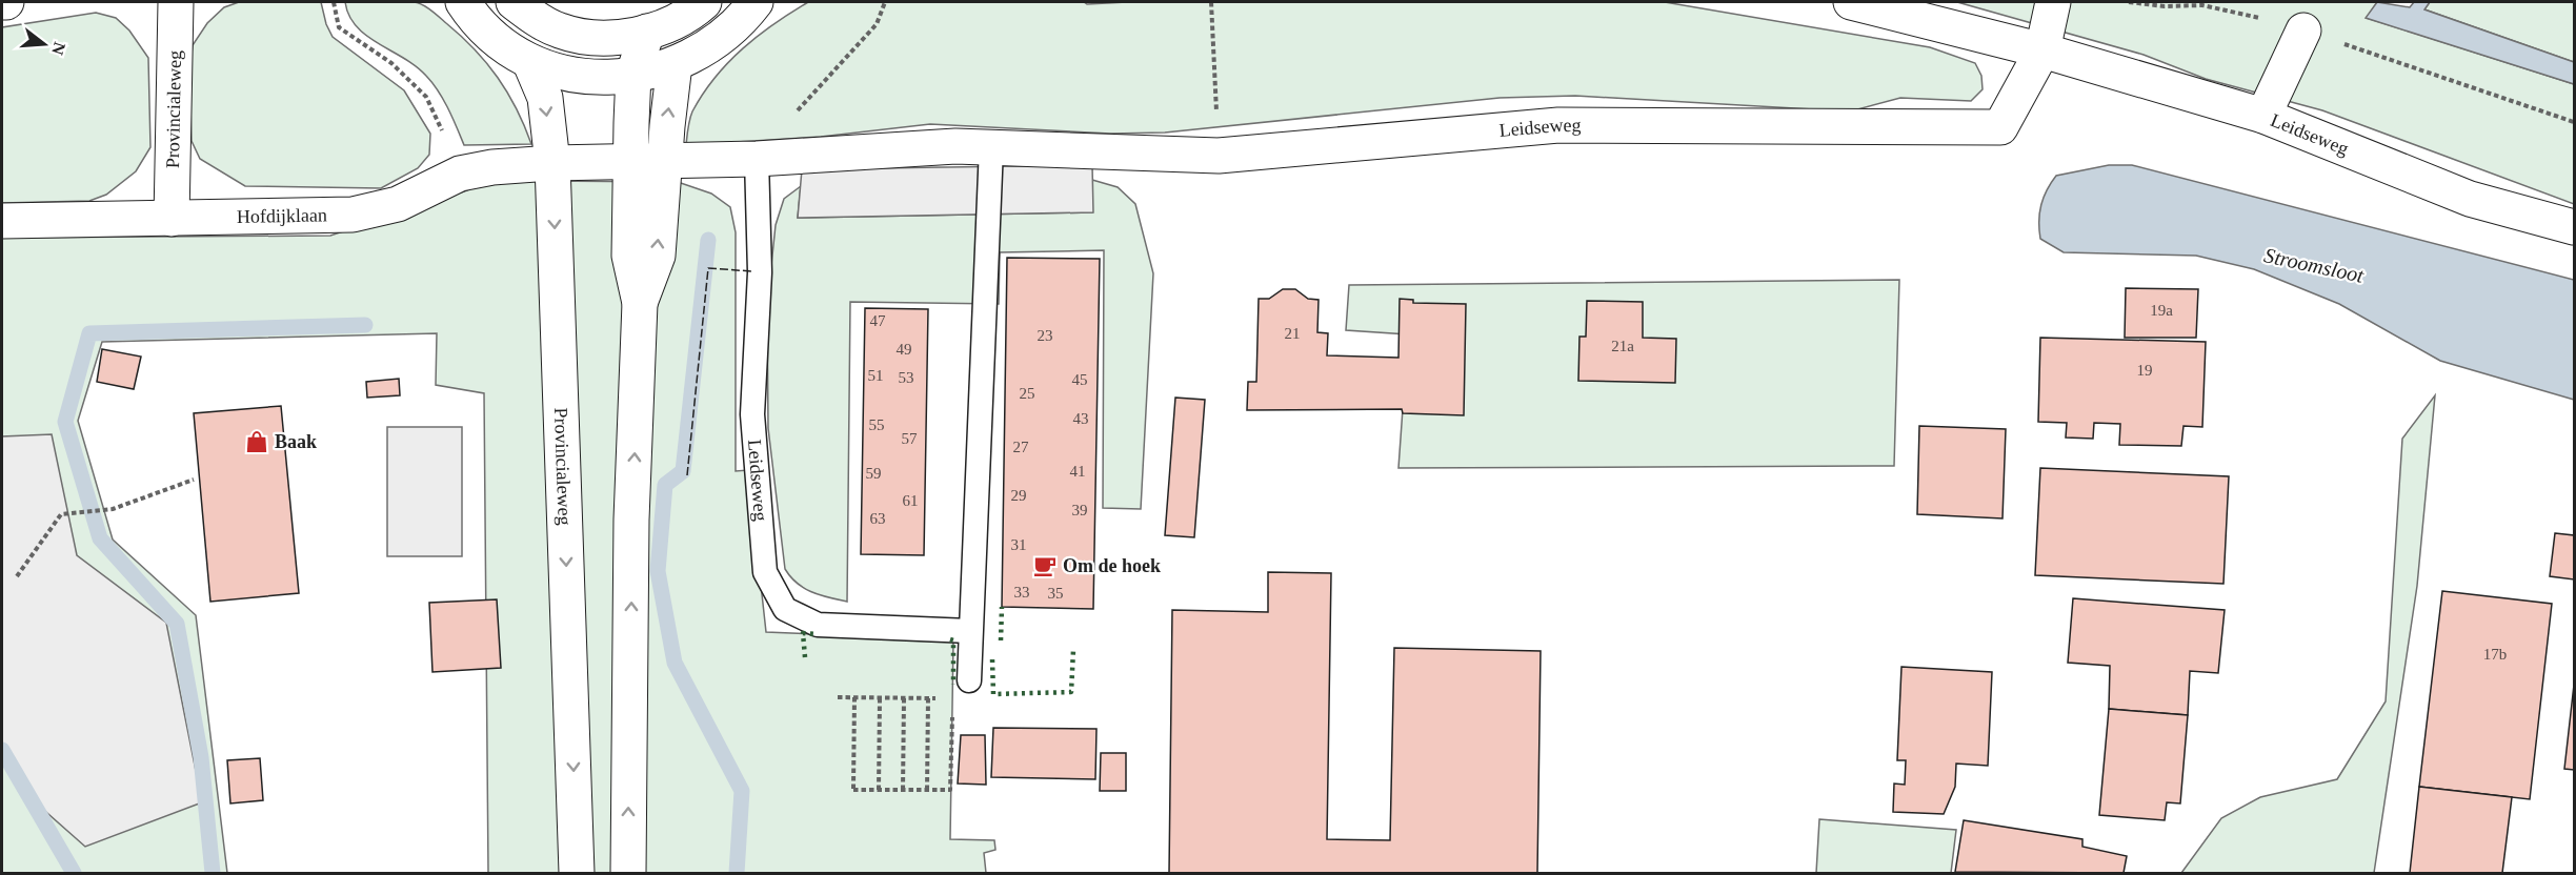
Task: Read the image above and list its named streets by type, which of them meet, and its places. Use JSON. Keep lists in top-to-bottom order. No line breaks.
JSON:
{"streets":{"street":["Provincialeweg","Leidseweg","Hofdijklaan"]},"crossings":[["Provincialeweg","Leidseweg"],["Provincialeweg","Hofdijklaan"],["Leidseweg","Hofdijklaan"]],"water":["Stroomsloot"],"places":{"shop":["Baak"],"cafe":["Om de hoek"]},"house_numbers":["19a","47","21","23","21a","49","19","51","53","45","25","43","55","57","27","41","59","29","61","39","63","31","33","35","17b"],"north":"right"}
